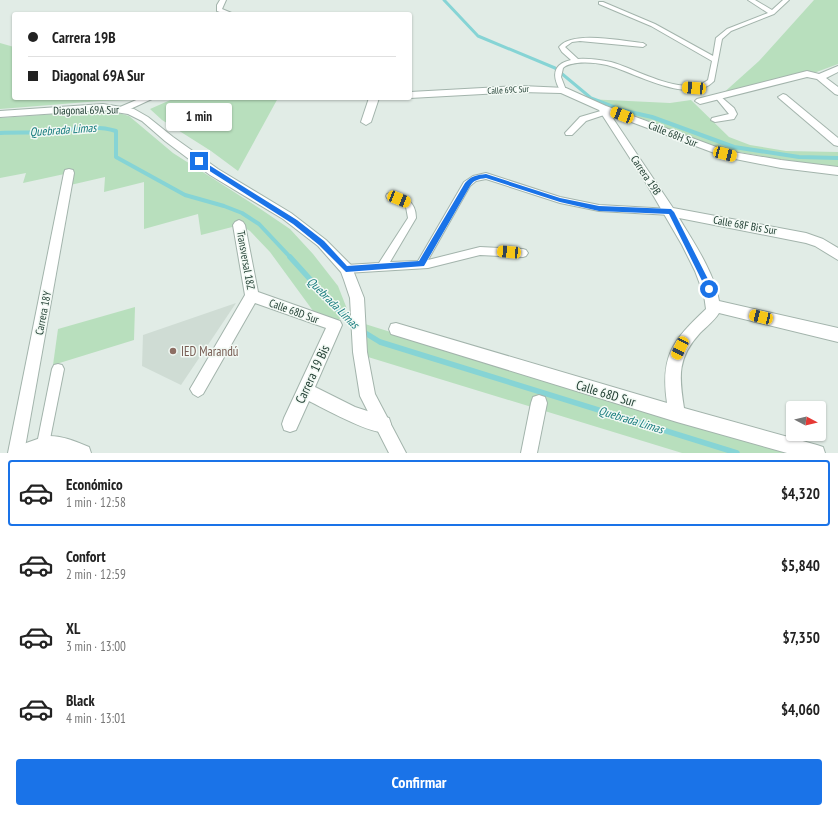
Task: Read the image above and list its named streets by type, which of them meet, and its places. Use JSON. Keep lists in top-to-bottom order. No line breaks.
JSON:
{"streets":{"street":["Calle 69C Sur","Diagonal 69A Sur","Calle 68H Sur","Carrera 19B","Calle 68F Bis Sur","Transversal 18Z","Calle 68D Sur","Carrera 18Y","Carrera 19 Bis"]},"crossings":[["Calle 69C Sur","Calle 68H Sur"],["Calle 69C Sur","Carrera 19B"],["Calle 68H Sur","Carrera 19B"],["Carrera 19B","Calle 68F Bis Sur"],["Transversal 18Z","Calle 68D Sur"],["Calle 68D Sur","Carrera 19 Bis"]],"water":["Quebrada Limas"],"places":["IED Marandú"],"north":"right","page":{"banner":["Carrera 19B","Diagonal 69A Sur"],"bubble":"1 min","list":[{"name":"Económico","note":"1 min · 12:58","value":"$4,320"},{"name":"Confort","note":"2 min · 12:59","value":"$5,840"},{"name":"XL","note":"3 min · 13:00","value":"$7,350"},{"name":"Black","note":"4 min · 13:01","value":"$4,060"}],"buttons":"Confirmar"}}
